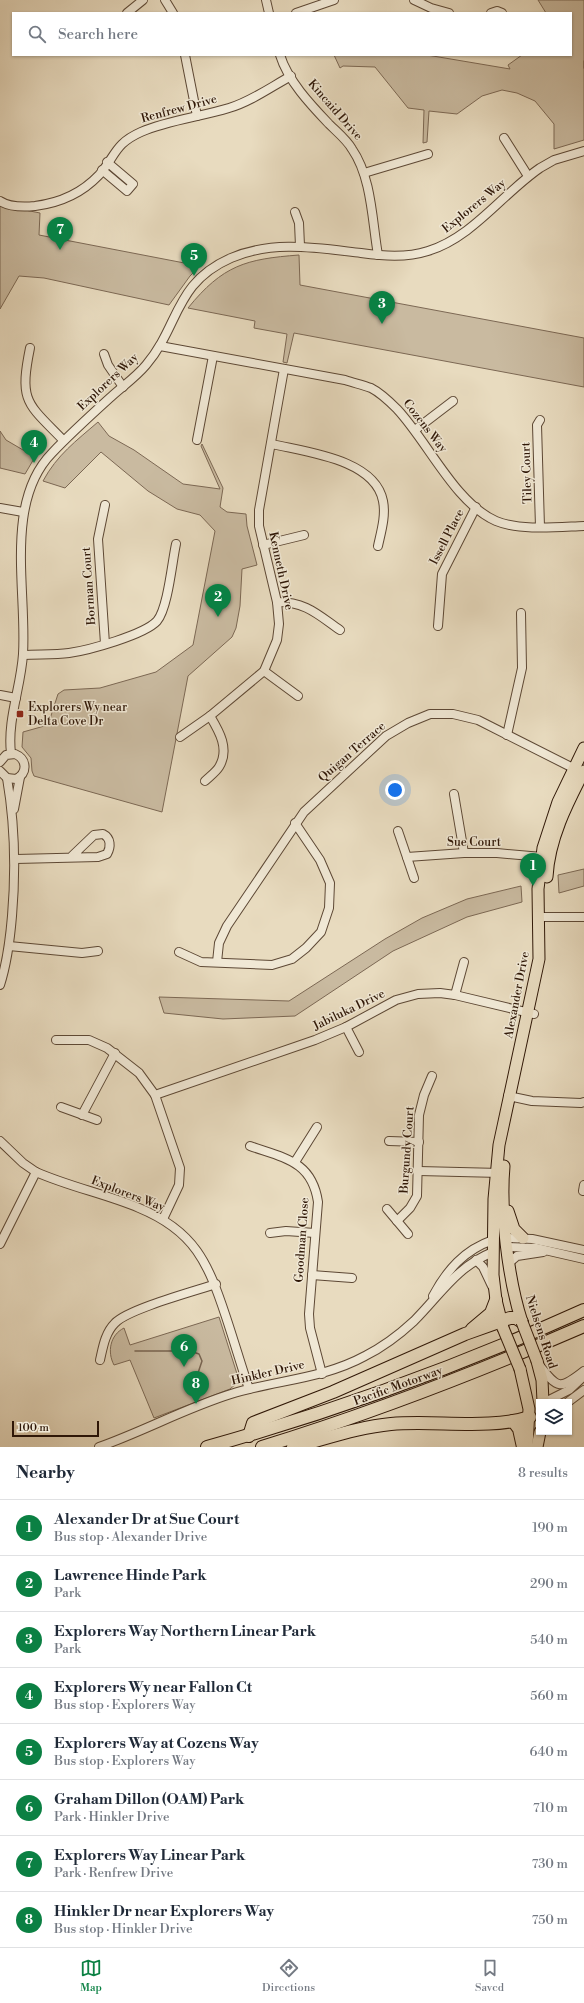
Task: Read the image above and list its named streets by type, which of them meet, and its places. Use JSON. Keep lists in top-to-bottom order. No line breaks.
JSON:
{"streets":{"highway":["Pacific Motorway"],"main road":["Alexander Drive","Nielsens Road","Hinkler Drive"],"street":["Renfrew Drive","Kincaid Drive","Explorers Way","Cozens Way","Tiley Court","Issell Place","Kenneth Drive","Borman Court","Quigan Terrace","Sue Court","Jabiluka Drive","Burgundy Court","Goodman Close"]},"crossings":[["Renfrew Drive","Kincaid Drive"],["Kincaid Drive","Explorers Way"],["Explorers Way","Cozens Way"],["Explorers Way","Hinkler Drive"],["Cozens Way","Tiley Court"],["Cozens Way","Issell Place"],["Cozens Way","Kenneth Drive"],["Quigan Terrace","Alexander Drive"],["Sue Court","Alexander Drive"],["Alexander Drive","Jabiluka Drive"],["Alexander Drive","Nielsens Road"],["Alexander Drive","Hinkler Drive"],["Goodman Close","Hinkler Drive"],["Nielsens Road","Hinkler Drive"]],"places":{"transit":["Explorers Wy near Delta Cove Dr"]},"scale_bar":"100 m","page":{"search":"Search here","pins":["7","5","3","4","2","1","6","8"],"scale":"100 m","heading":["Nearby","8 results"],"list":[{"mark":"1","name":"Alexander Dr at Sue Court","note":"Bus stop · Alexander Drive","value":"190 m"},{"mark":"2","name":"Lawrence Hinde Park","note":"Park","value":"290 m"},{"mark":"3","name":"Explorers Way Northern Linear Park","note":"Park","value":"540 m"},{"mark":"4","name":"Explorers Wy near Fallon Ct","note":"Bus stop · Explorers Way","value":"560 m"},{"mark":"5","name":"Explorers Way at Cozens Way","note":"Bus stop · Explorers Way","value":"640 m"},{"mark":"6","name":"Graham Dillon (OAM) Park","note":"Park · Hinkler Drive","value":"710 m"},{"mark":"7","name":"Explorers Way Linear Park","note":"Park · Renfrew Drive","value":"730 m"},{"mark":"8","name":"Hinkler Dr near Explorers Way","note":"Bus stop · Hinkler Drive","value":"750 m"}],"nav":["Map","Directions","Saved"]}}
